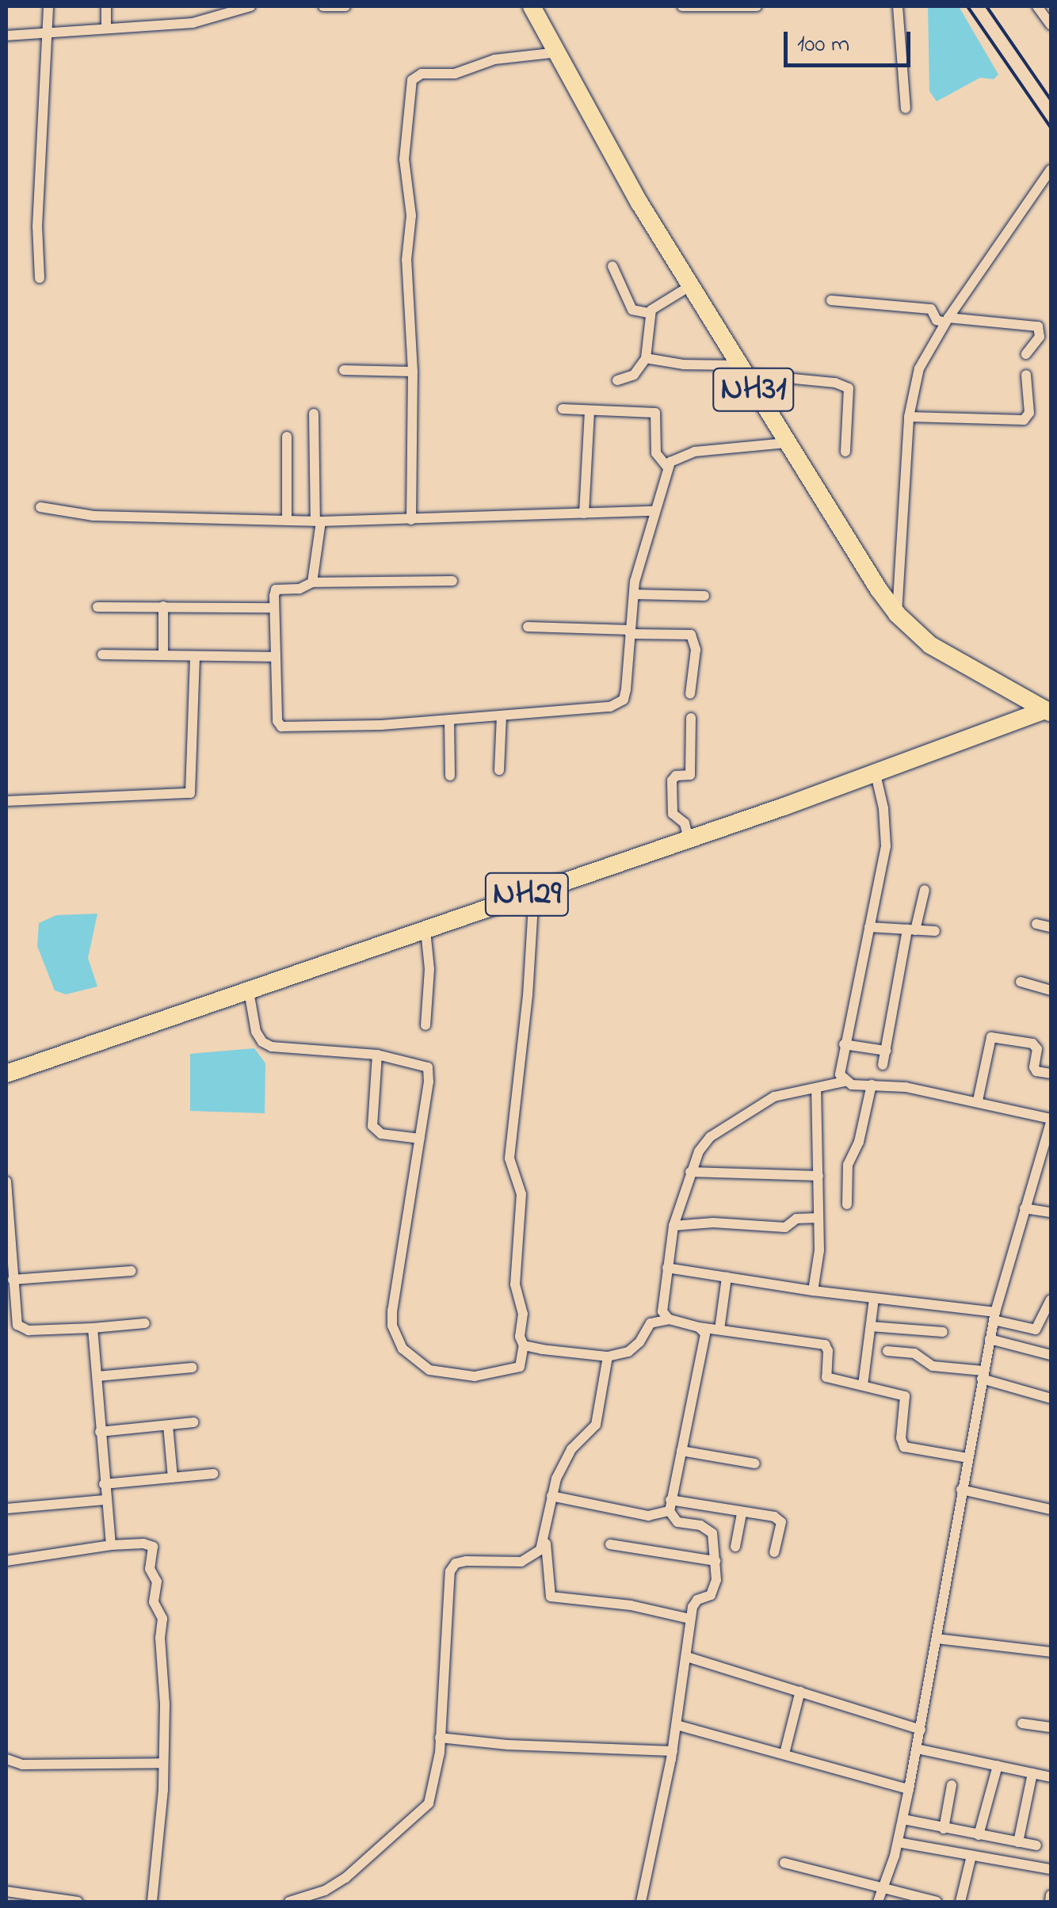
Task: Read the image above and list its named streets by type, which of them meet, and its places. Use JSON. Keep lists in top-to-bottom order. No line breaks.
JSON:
{"streets":{"highway":["NH31","NH29"]},"crossings":[["NH31","NH29"]],"scale_bar":"100 m"}
